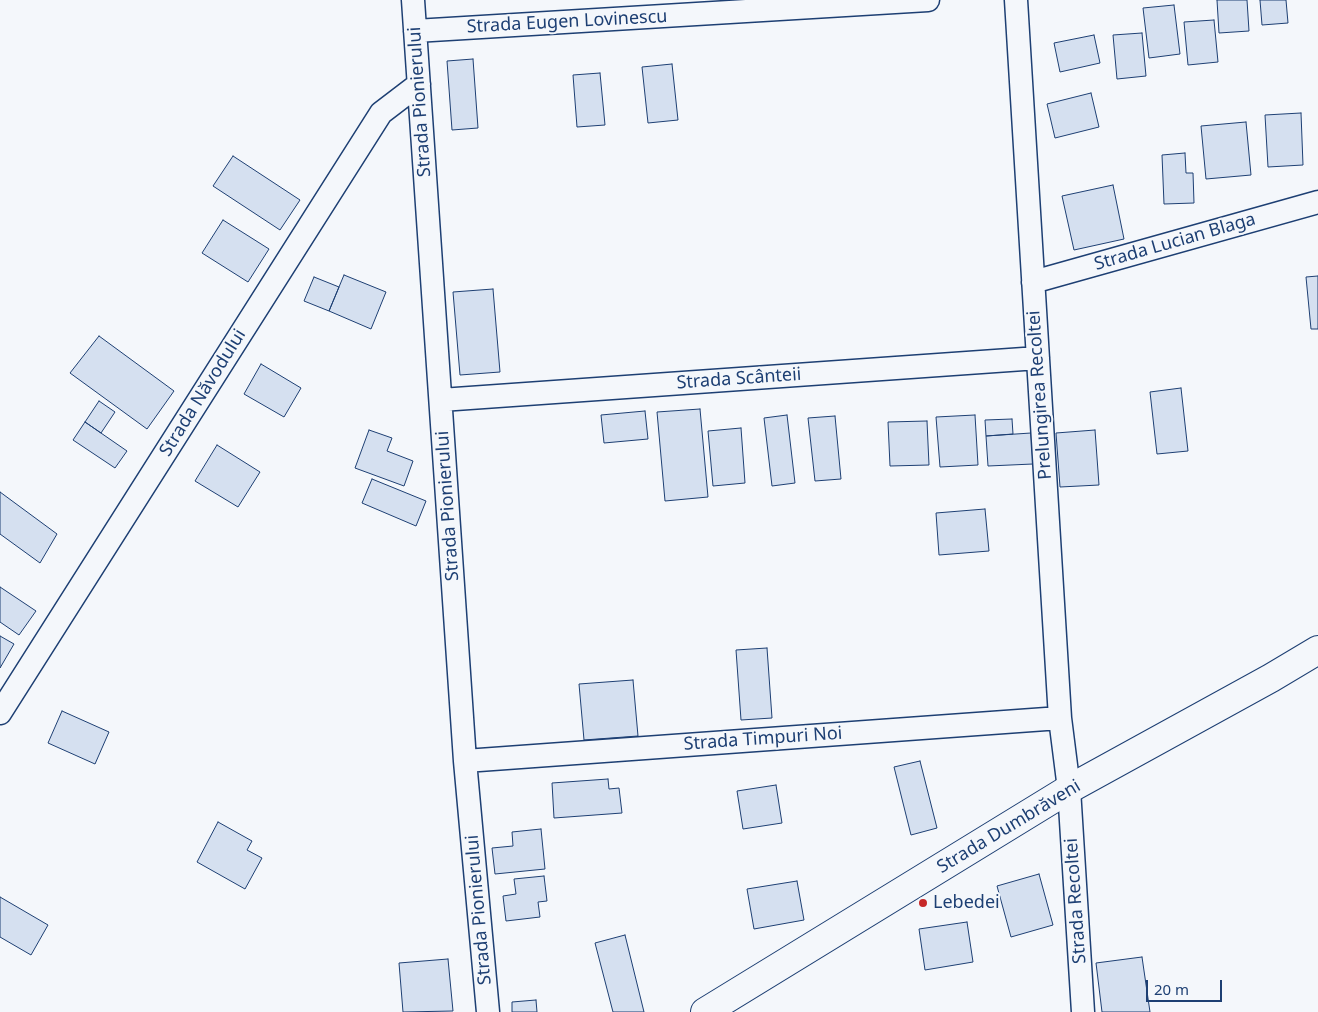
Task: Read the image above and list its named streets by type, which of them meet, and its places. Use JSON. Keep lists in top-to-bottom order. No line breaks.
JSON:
{"streets":{"street":["Strada Eugen Lovinescu","Strada Pionierului","Strada Lucian Blaga","Strada Scânteii","Strada Năvodului","Prelungirea Recoltei","Strada Timpuri Noi","Strada Dumbrăveni","Strada Recoltei"]},"crossings":[["Strada Eugen Lovinescu","Strada Pionierului"],["Strada Pionierului","Strada Scânteii"],["Strada Pionierului","Strada Năvodului"],["Strada Pionierului","Strada Timpuri Noi"],["Strada Lucian Blaga","Prelungirea Recoltei"],["Strada Scânteii","Prelungirea Recoltei"],["Prelungirea Recoltei","Strada Timpuri Noi"],["Prelungirea Recoltei","Strada Dumbrăveni"],["Prelungirea Recoltei","Strada Recoltei"],["Strada Dumbrăveni","Strada Recoltei"]],"places":["Lebedei"],"scale_bar":"20 m"}
